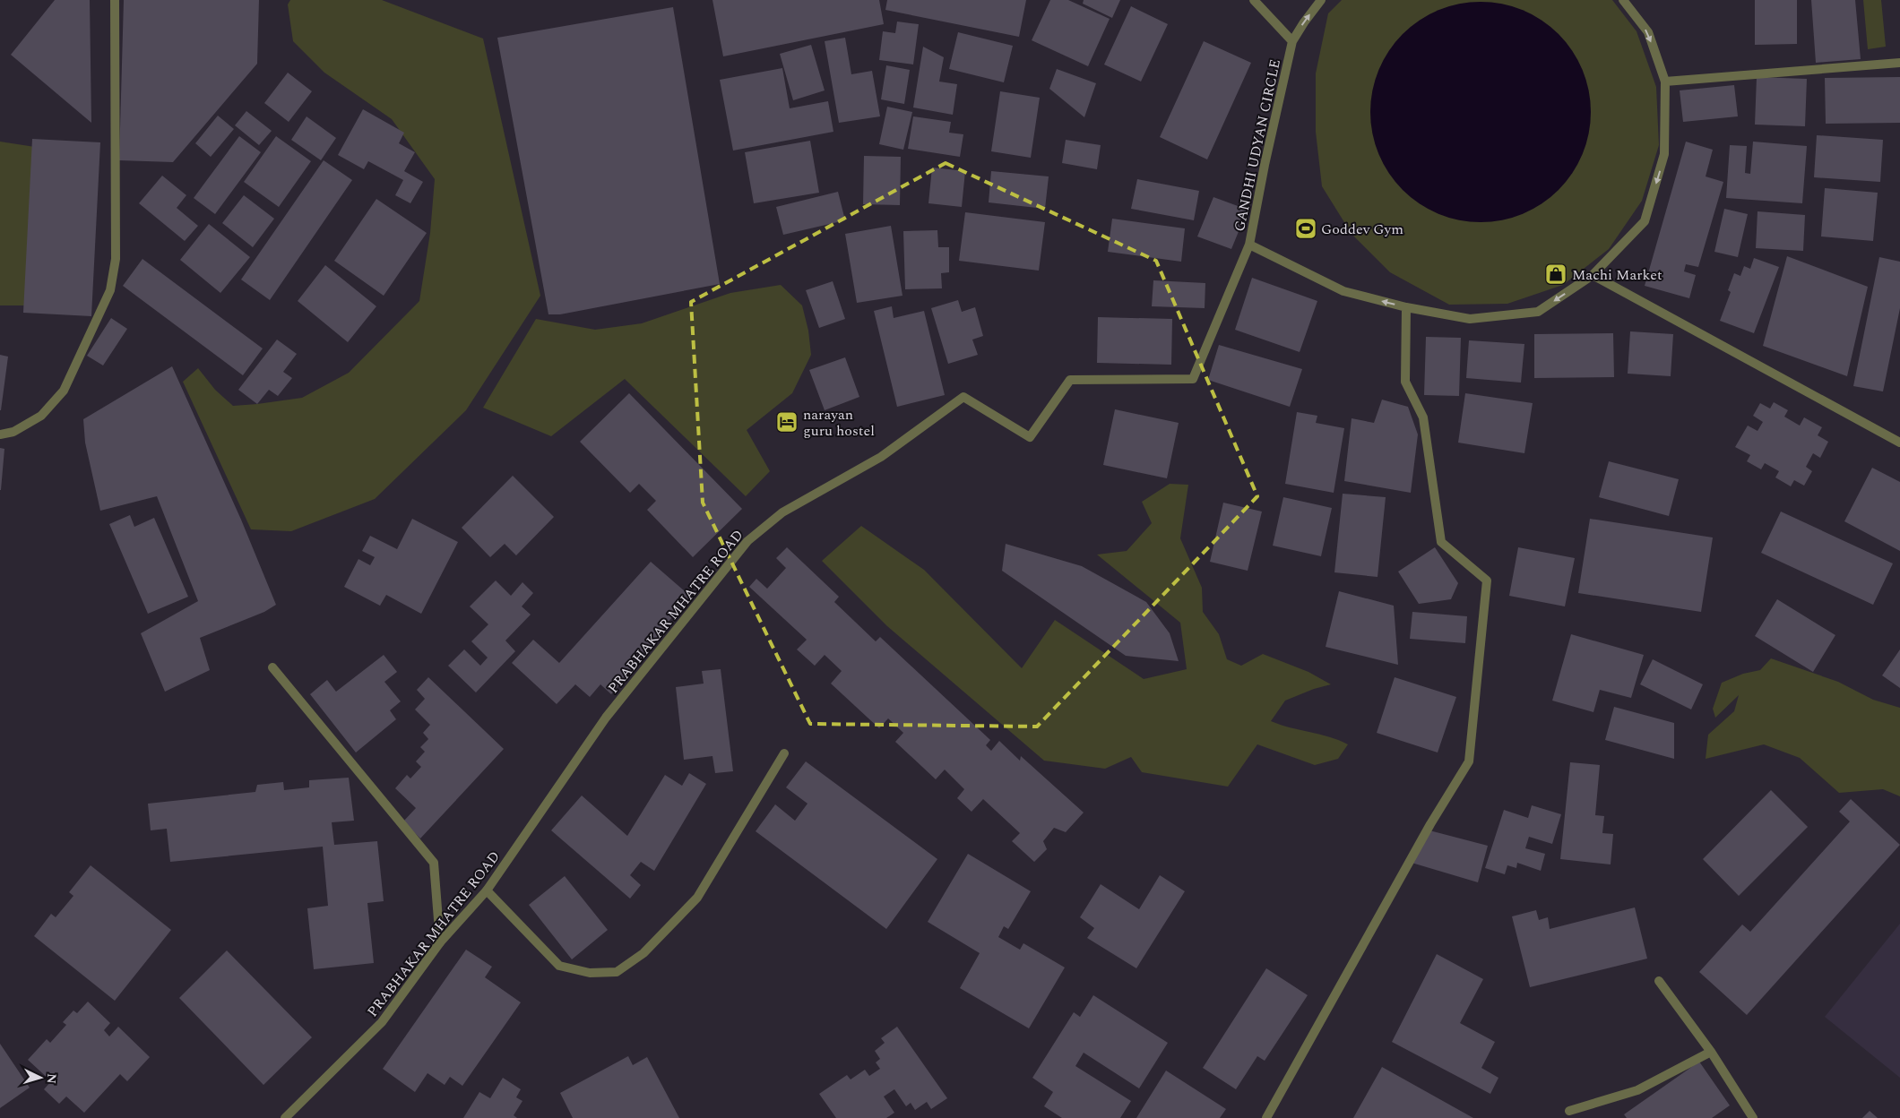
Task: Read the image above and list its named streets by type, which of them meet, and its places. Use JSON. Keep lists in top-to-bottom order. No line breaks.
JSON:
{"streets":{"street":["GANDHI UDYAN CIRCLE","PRABHAKAR MHATRE ROAD"]},"crossings":[["GANDHI UDYAN CIRCLE","PRABHAKAR MHATRE ROAD"]],"places":{"sports":["Goddev Gym"],"shop":["Machi Market"],"hotel":["narayan guru hostel"]},"north":"right"}
